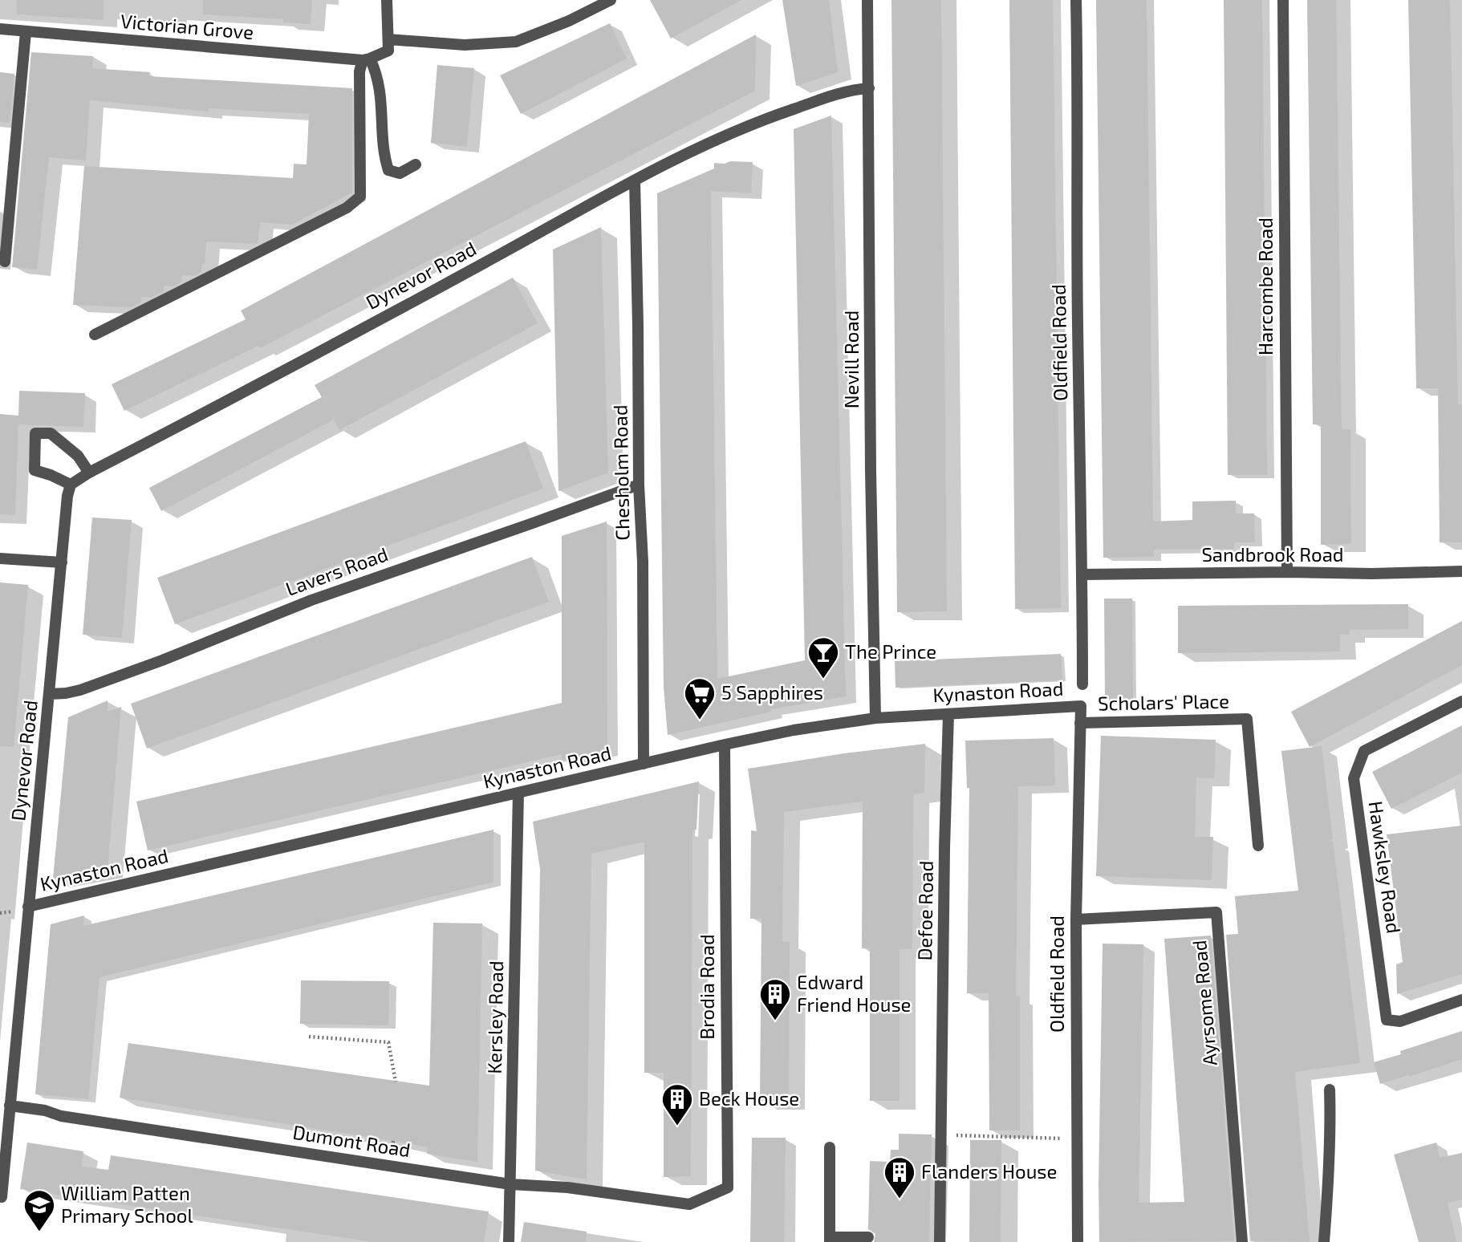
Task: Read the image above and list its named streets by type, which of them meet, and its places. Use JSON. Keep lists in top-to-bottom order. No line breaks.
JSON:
{"streets":{"street":["Victorian Grove","Dynevor Road","Harcombe Road","Oldfield Road","Nevill Road","Chesholm Road","Sandbrook Road","Lavers Road","Kynaston Road","Scholars' Place","Hawksley Road","Defoe Road","Brodia Road","Ayrsome Road","Kersley Road","Dumont Road"]},"crossings":[["Dynevor Road","Nevill Road"],["Dynevor Road","Chesholm Road"],["Dynevor Road","Lavers Road"],["Dynevor Road","Kynaston Road"],["Dynevor Road","Dumont Road"],["Harcombe Road","Sandbrook Road"],["Oldfield Road","Sandbrook Road"],["Oldfield Road","Kynaston Road"],["Oldfield Road","Scholars' Place"],["Oldfield Road","Ayrsome Road"],["Nevill Road","Kynaston Road"],["Chesholm Road","Lavers Road"],["Chesholm Road","Kynaston Road"],["Kynaston Road","Defoe Road"],["Kynaston Road","Brodia Road"],["Kynaston Road","Kersley Road"],["Brodia Road","Dumont Road"],["Kersley Road","Dumont Road"]],"places":{"bar":["The Prince"],"supermarket":["5 Sapphires"],"building":["Edward Friend House","Beck House","Flanders House"],"school or university":["William Patten Primary School"]}}
